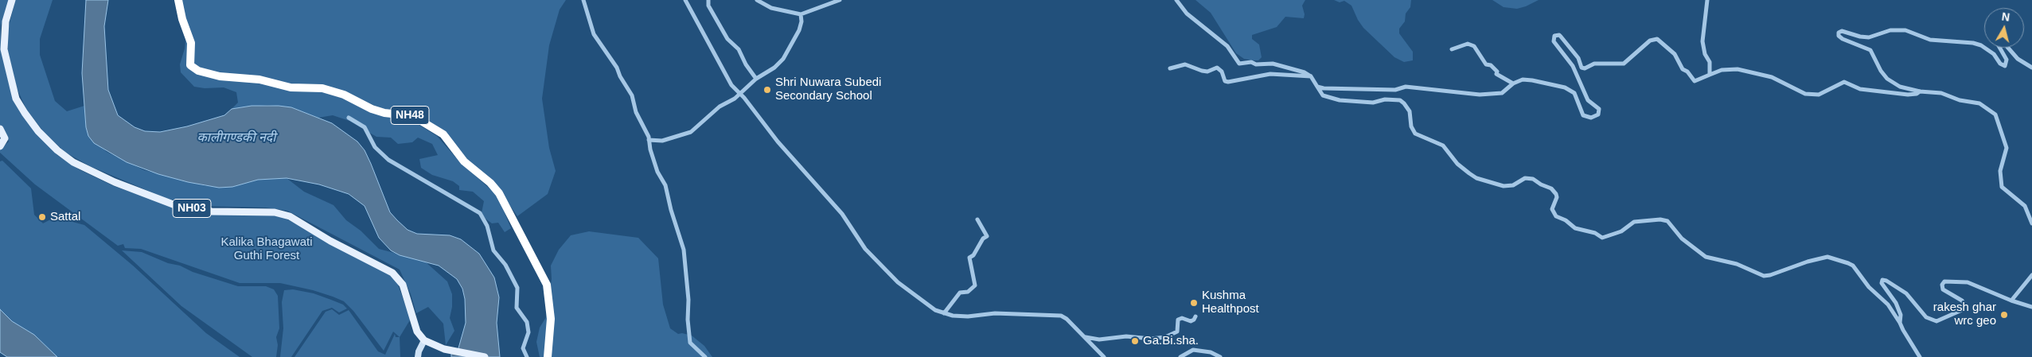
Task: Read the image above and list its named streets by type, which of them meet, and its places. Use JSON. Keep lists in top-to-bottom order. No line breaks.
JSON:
{"streets":{"highway":["NH48"],"main road":["NH03"]},"water":["कालीगण्डकी नदी"],"parks":["Kalika Bhagawati Guthi Forest"],"places":["Shri Nuwara Subedi Secondary School","Sattal","Kushma Healthpost","rakesh ghar wrc geo","Ga.Bi.sha."],"north":"top"}
